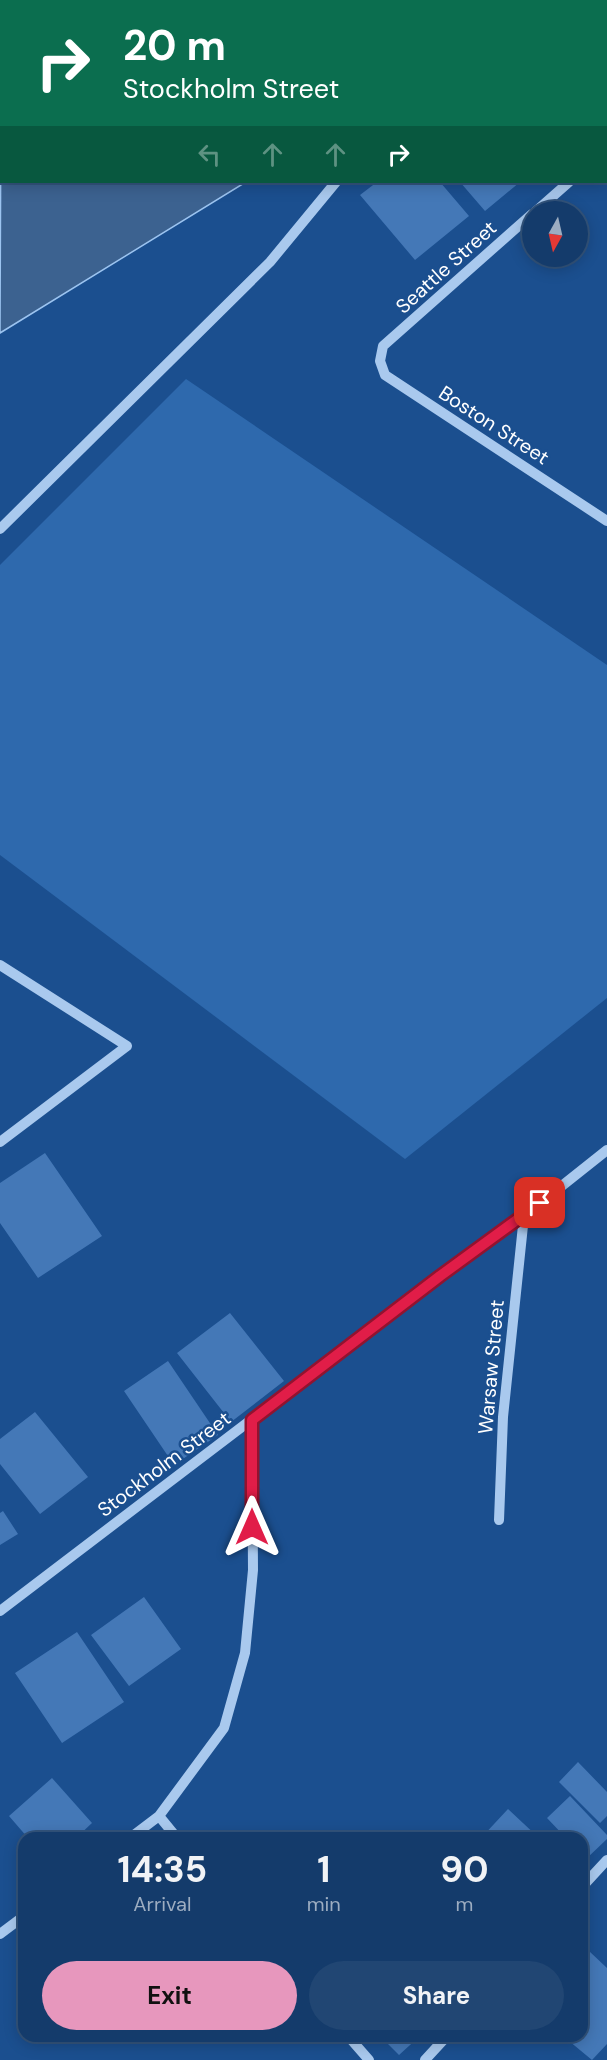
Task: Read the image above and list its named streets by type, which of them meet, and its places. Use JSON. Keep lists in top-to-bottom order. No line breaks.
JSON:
{"streets":{"street":["Seattle Street","Boston Street","Warsaw Street","Stockholm Street"]},"crossings":[["Seattle Street","Boston Street"],["Warsaw Street","Stockholm Street"]],"north":"bottom","page":{"turn":["20 m","Stockholm Street"],"eta":["14:35","Arrival","1","min","90","m"],"buttons":["Exit","Share"]}}
